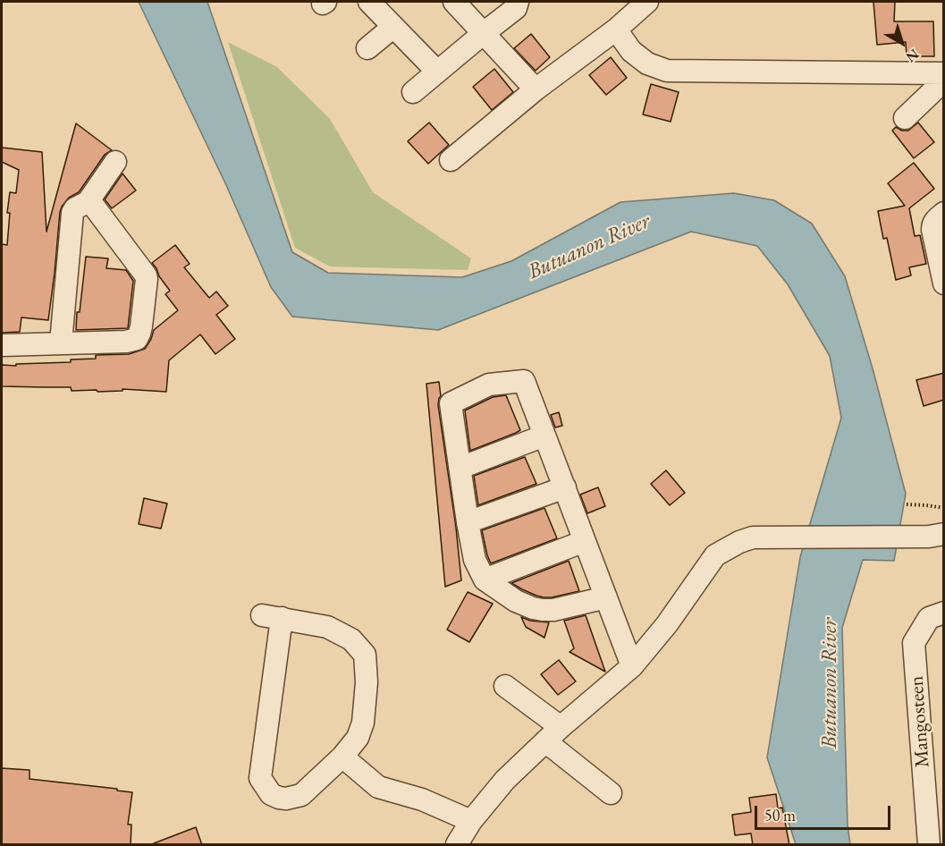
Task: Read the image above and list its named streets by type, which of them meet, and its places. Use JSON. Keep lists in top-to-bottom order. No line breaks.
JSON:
{"streets":{"street":["Mangosteen"]},"water":["Butuanon River"],"scale_bar":"50 m","north":"bottom right"}
